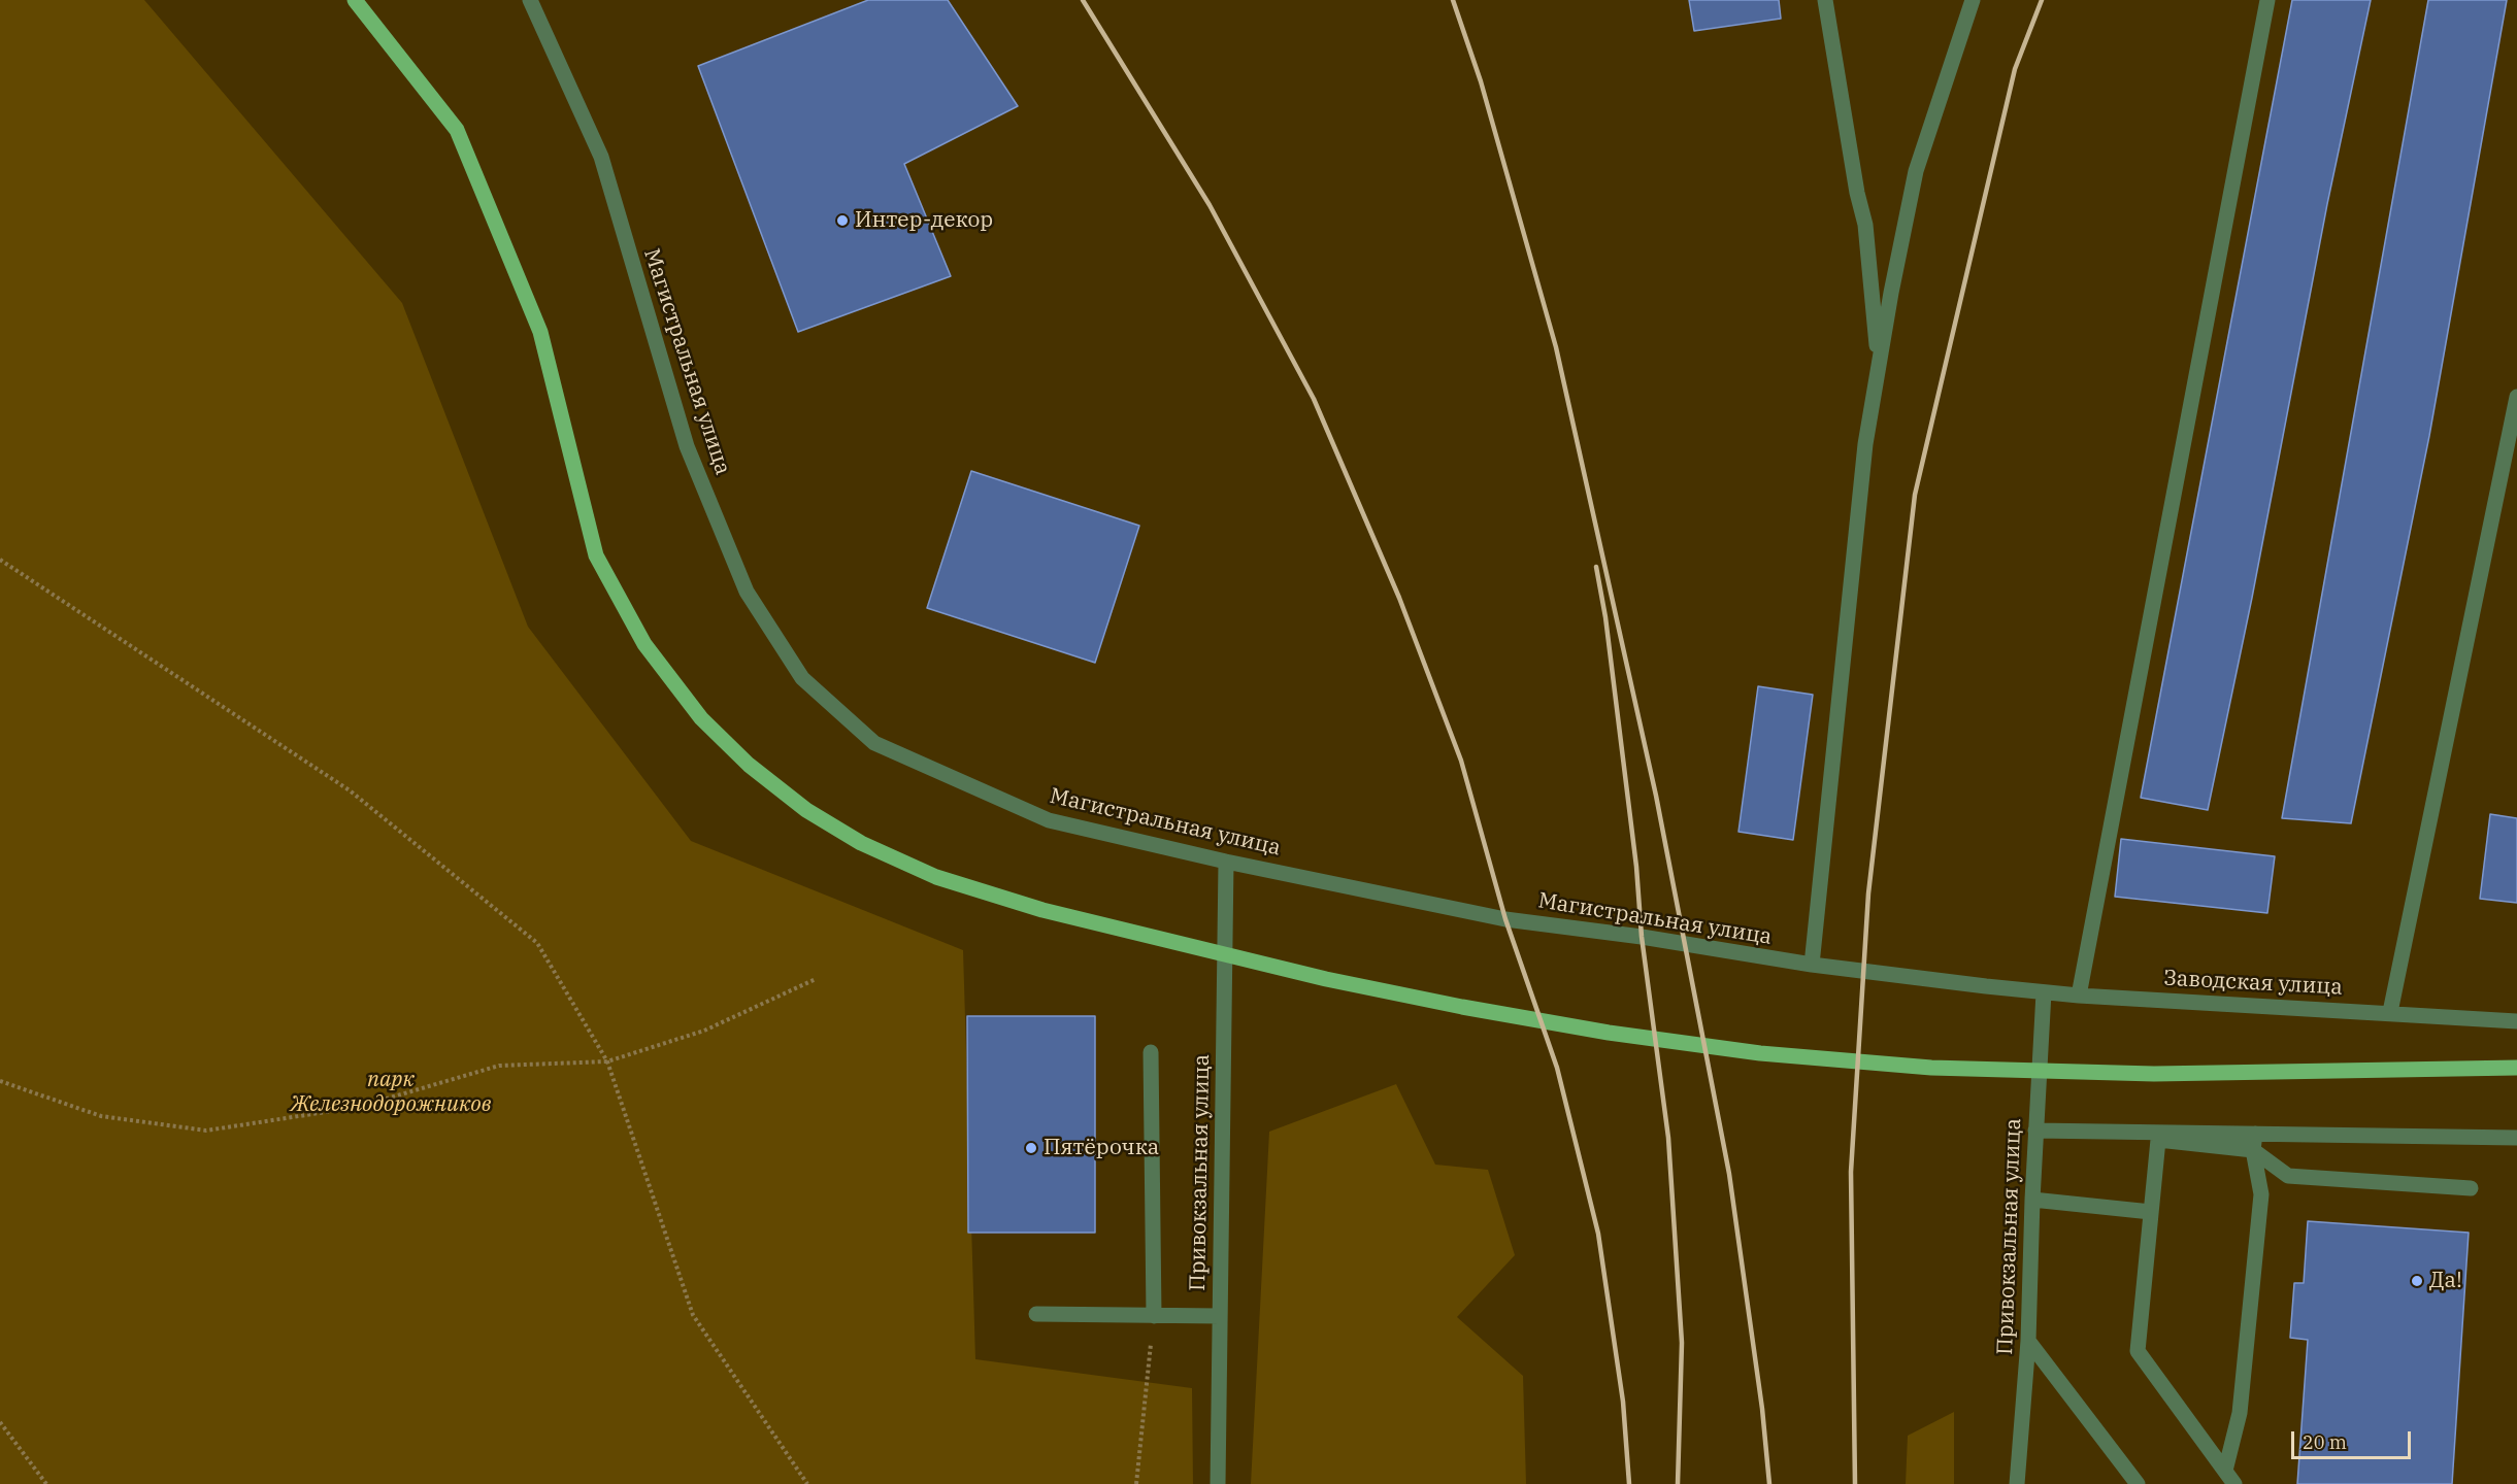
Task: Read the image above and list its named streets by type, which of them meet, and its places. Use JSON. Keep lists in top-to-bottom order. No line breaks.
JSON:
{"streets":{"street":["Магистральная улица","Заводская улица","Привокзальная улица"]},"crossings":[["Магистральная улица","Заводская улица"],["Магистральная улица","Привокзальная улица"],["Заводская улица","Привокзальная улица"]],"parks":["парк Железнодорожников"],"places":["Интер-декор","Пятёрочка","Да!"],"scale_bar":"20 m"}
